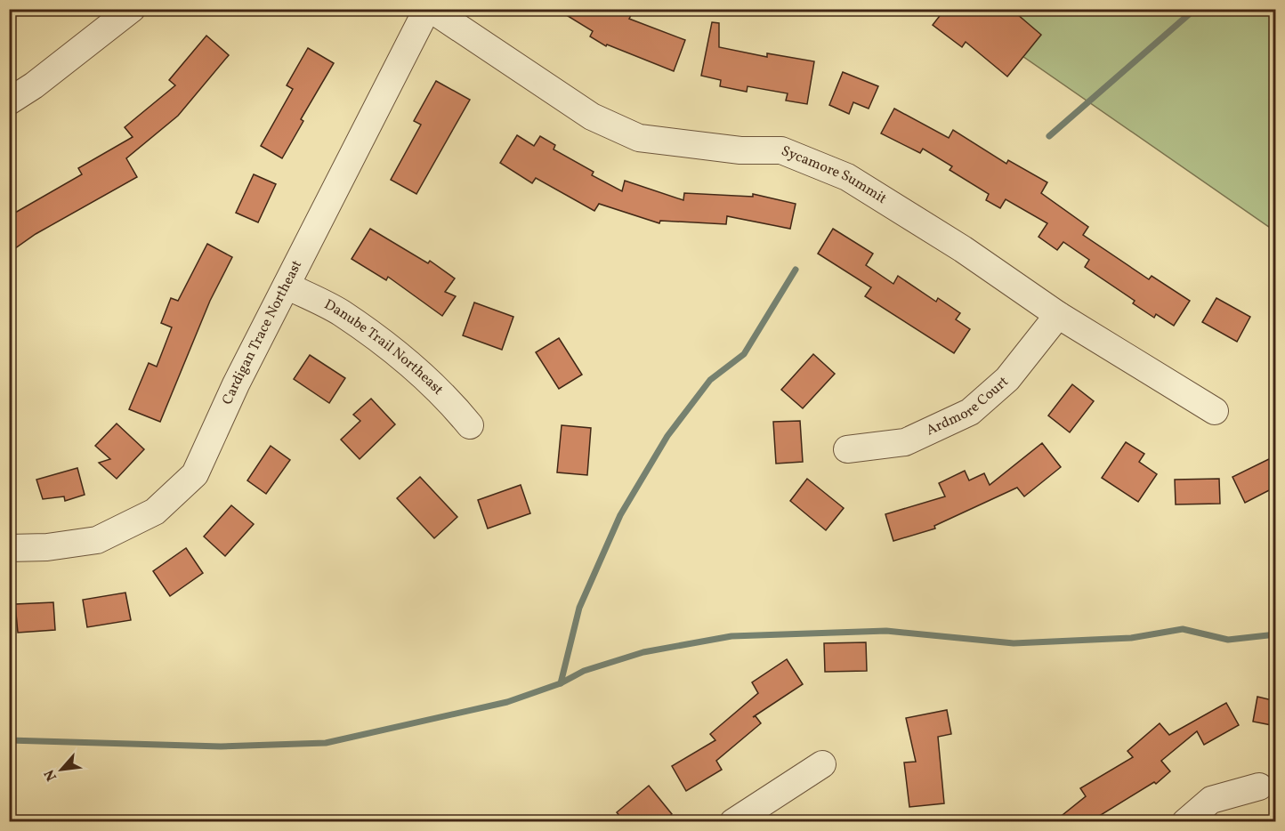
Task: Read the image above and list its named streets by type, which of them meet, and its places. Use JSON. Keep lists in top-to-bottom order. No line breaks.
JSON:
{"streets":{"street":["Sycamore Summit","Cardigan Trace Northeast","Danube Trail Northeast","Ardmore Court"]},"crossings":[["Sycamore Summit","Cardigan Trace Northeast"],["Sycamore Summit","Ardmore Court"],["Cardigan Trace Northeast","Danube Trail Northeast"]],"north":"bottom left"}
